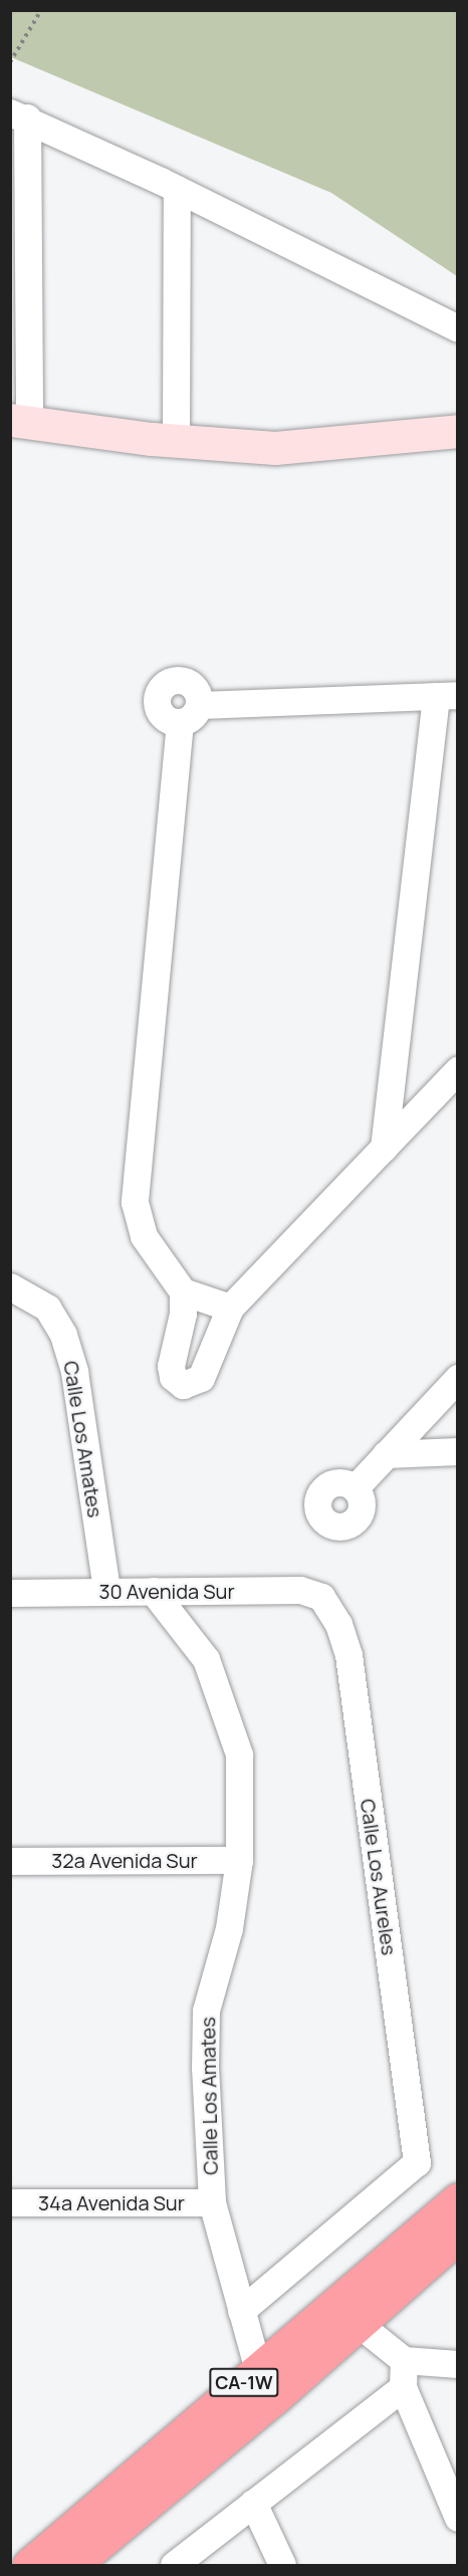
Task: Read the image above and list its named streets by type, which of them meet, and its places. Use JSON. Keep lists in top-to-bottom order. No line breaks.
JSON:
{"streets":{"highway":["CA-1W"],"street":["Calle Los Amates","30 Avenida Sur","32a Avenida Sur","Calle Los Aureles","34a Avenida Sur"]},"crossings":[["Calle Los Amates","30 Avenida Sur"],["Calle Los Amates","32a Avenida Sur"],["Calle Los Amates","Calle Los Aureles"],["Calle Los Amates","34a Avenida Sur"],["Calle Los Amates","CA-1W"],["30 Avenida Sur","Calle Los Aureles"]]}
